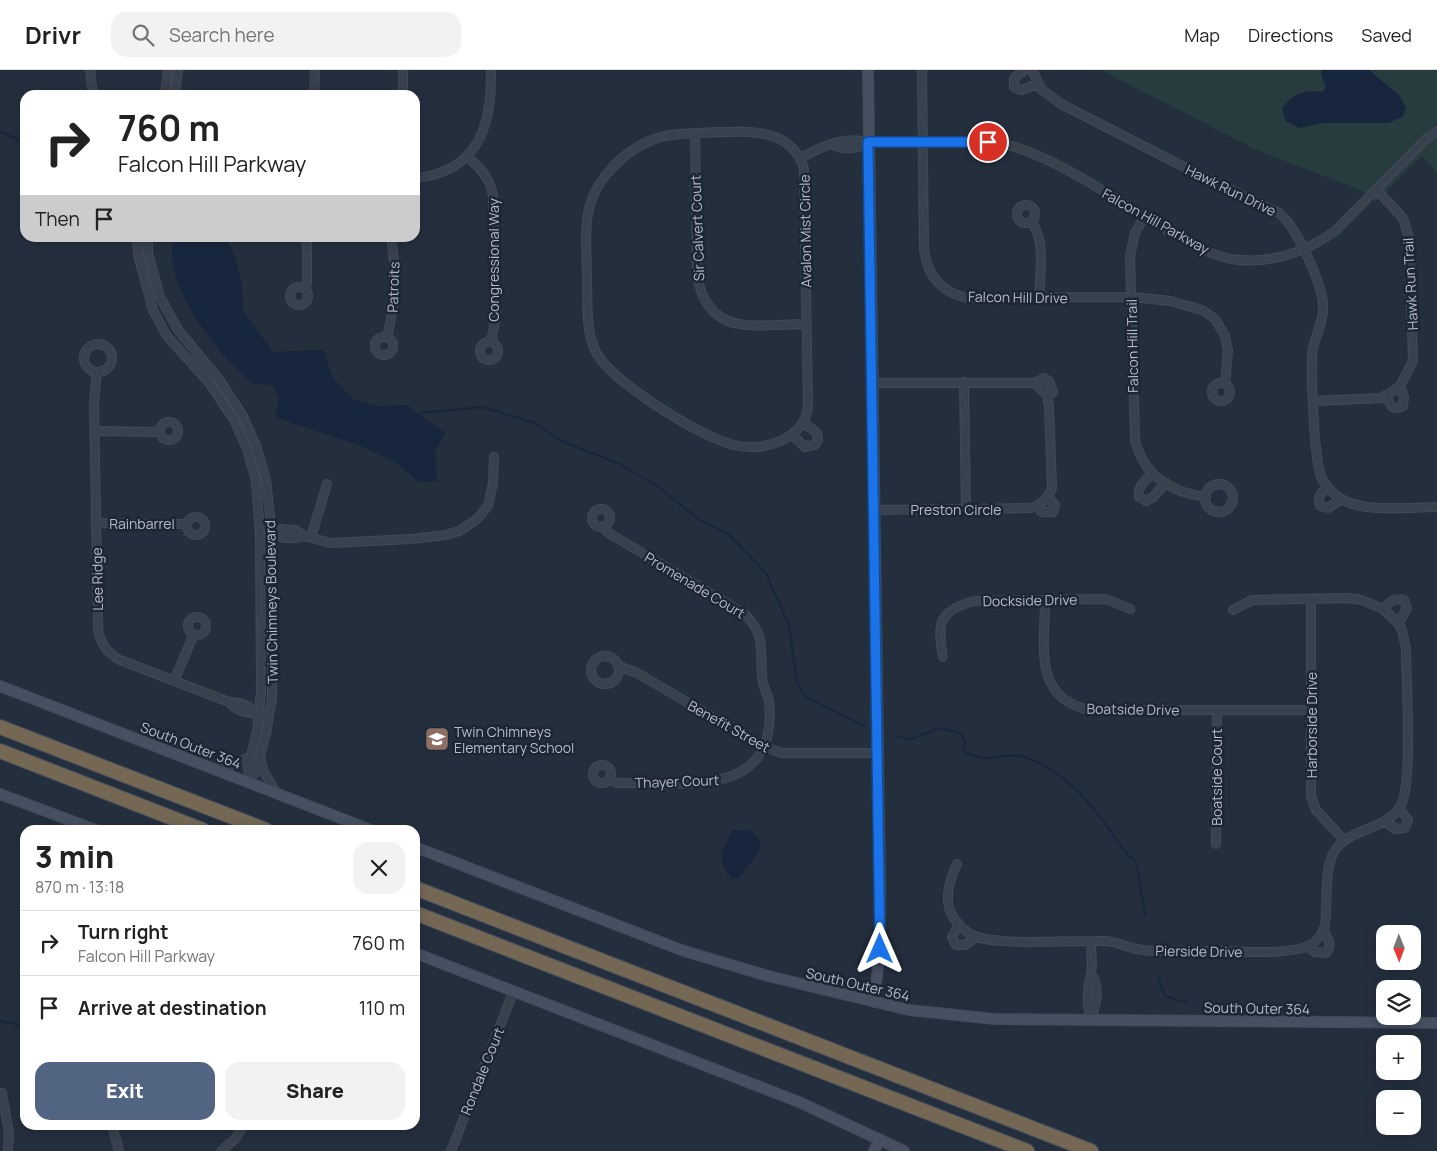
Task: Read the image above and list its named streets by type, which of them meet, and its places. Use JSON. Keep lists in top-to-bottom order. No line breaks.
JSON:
{"streets":{"street":["Hawk Run Drive","Falcon Hill Parkway","Sir Calvert Court","Avalon Mist Circle","Congressional Way","Hawk Run Trail","Patroits","Falcon Hill Drive","Falcon Hill Trail","Preston Circle","Rainbarrel","Lee Ridge","Promenade Court","Dockside Drive","Twin Chimneys Boulevard","Boatside Drive","Harborside Drive","Benefit Street","South Outer 364","Boatside Court","Thayer Court","Pierside Drive","Rondale Court"]},"crossings":[["Hawk Run Drive","Falcon Hill Parkway"],["Falcon Hill Parkway","Avalon Mist Circle"],["Falcon Hill Parkway","Hawk Run Trail"],["Falcon Hill Parkway","Falcon Hill Drive"],["Falcon Hill Parkway","Falcon Hill Trail"],["Sir Calvert Court","Avalon Mist Circle"],["Falcon Hill Drive","Falcon Hill Trail"],["Rainbarrel","Lee Ridge"],["Lee Ridge","Twin Chimneys Boulevard"],["Promenade Court","Benefit Street"],["Promenade Court","Thayer Court"],["Dockside Drive","Boatside Drive"],["Twin Chimneys Boulevard","South Outer 364"],["Boatside Drive","Harborside Drive"],["Boatside Drive","Boatside Court"],["Harborside Drive","Pierside Drive"],["Benefit Street","Thayer Court"]],"places":{"school or university":["Twin Chimneys Elementary School"]},"north":"bottom","page":{"header":"Drivr","search":"Search here","nav":["Map","Directions","Saved"],"turn":["760 m","Falcon Hill Parkway"],"then":"Then","heading":["3 min","870 m · 13:18"],"list":[{"name":"Turn right","note":"Falcon Hill Parkway","value":"760 m"},{"name":"Arrive at destination","value":"110 m"}],"map_buttons":["+","−"],"buttons":["Exit","Share"]}}
